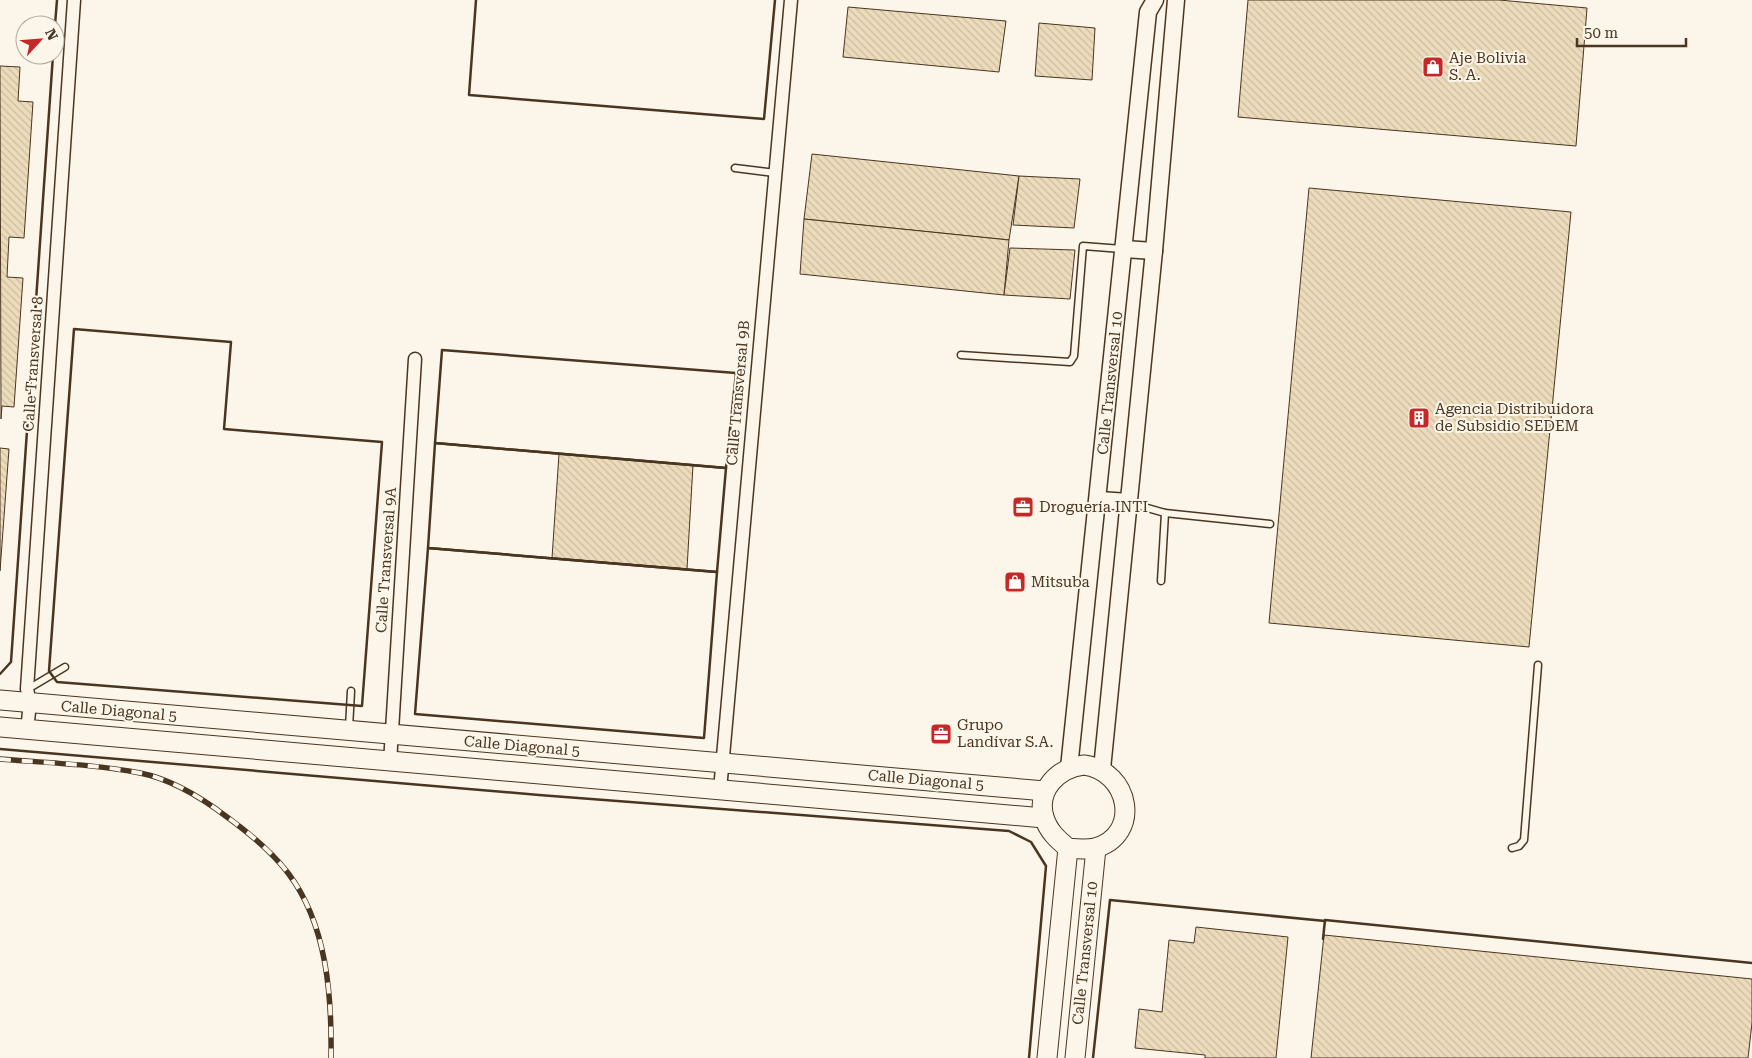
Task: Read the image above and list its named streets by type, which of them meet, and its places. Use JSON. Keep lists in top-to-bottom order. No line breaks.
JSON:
{"streets":{"main road":["Calle Transversal 10","Calle Diagonal 5"],"street":["Calle Transversal 8","Calle Transversal 9B","Calle Transversal 9A"]},"crossings":[["Calle Transversal 8","Calle Diagonal 5"],["Calle Transversal 10","Calle Diagonal 5"],["Calle Transversal 9B","Calle Diagonal 5"],["Calle Transversal 9A","Calle Diagonal 5"]],"places":{"shop":["Aje Bolivia S. A.","Mitsuba"],"building":["Agencia Distribuidora de Subsidio SEDEM"],"office":["Droguería INTI","Grupo Landívar S.A."]},"scale_bar":"50 m","north":"top right"}
